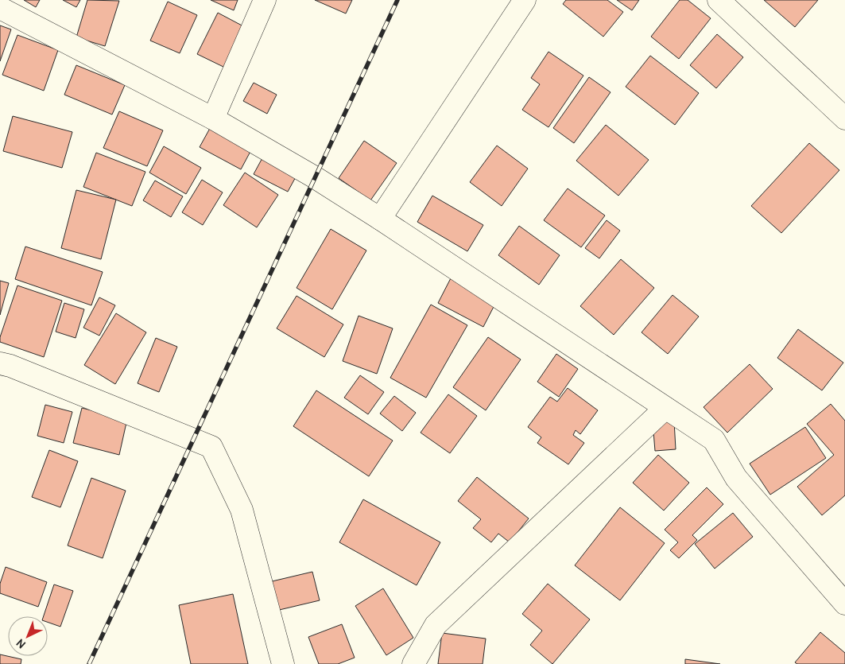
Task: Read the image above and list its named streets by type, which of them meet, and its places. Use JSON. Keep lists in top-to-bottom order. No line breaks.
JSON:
{"north":"bottom left"}
